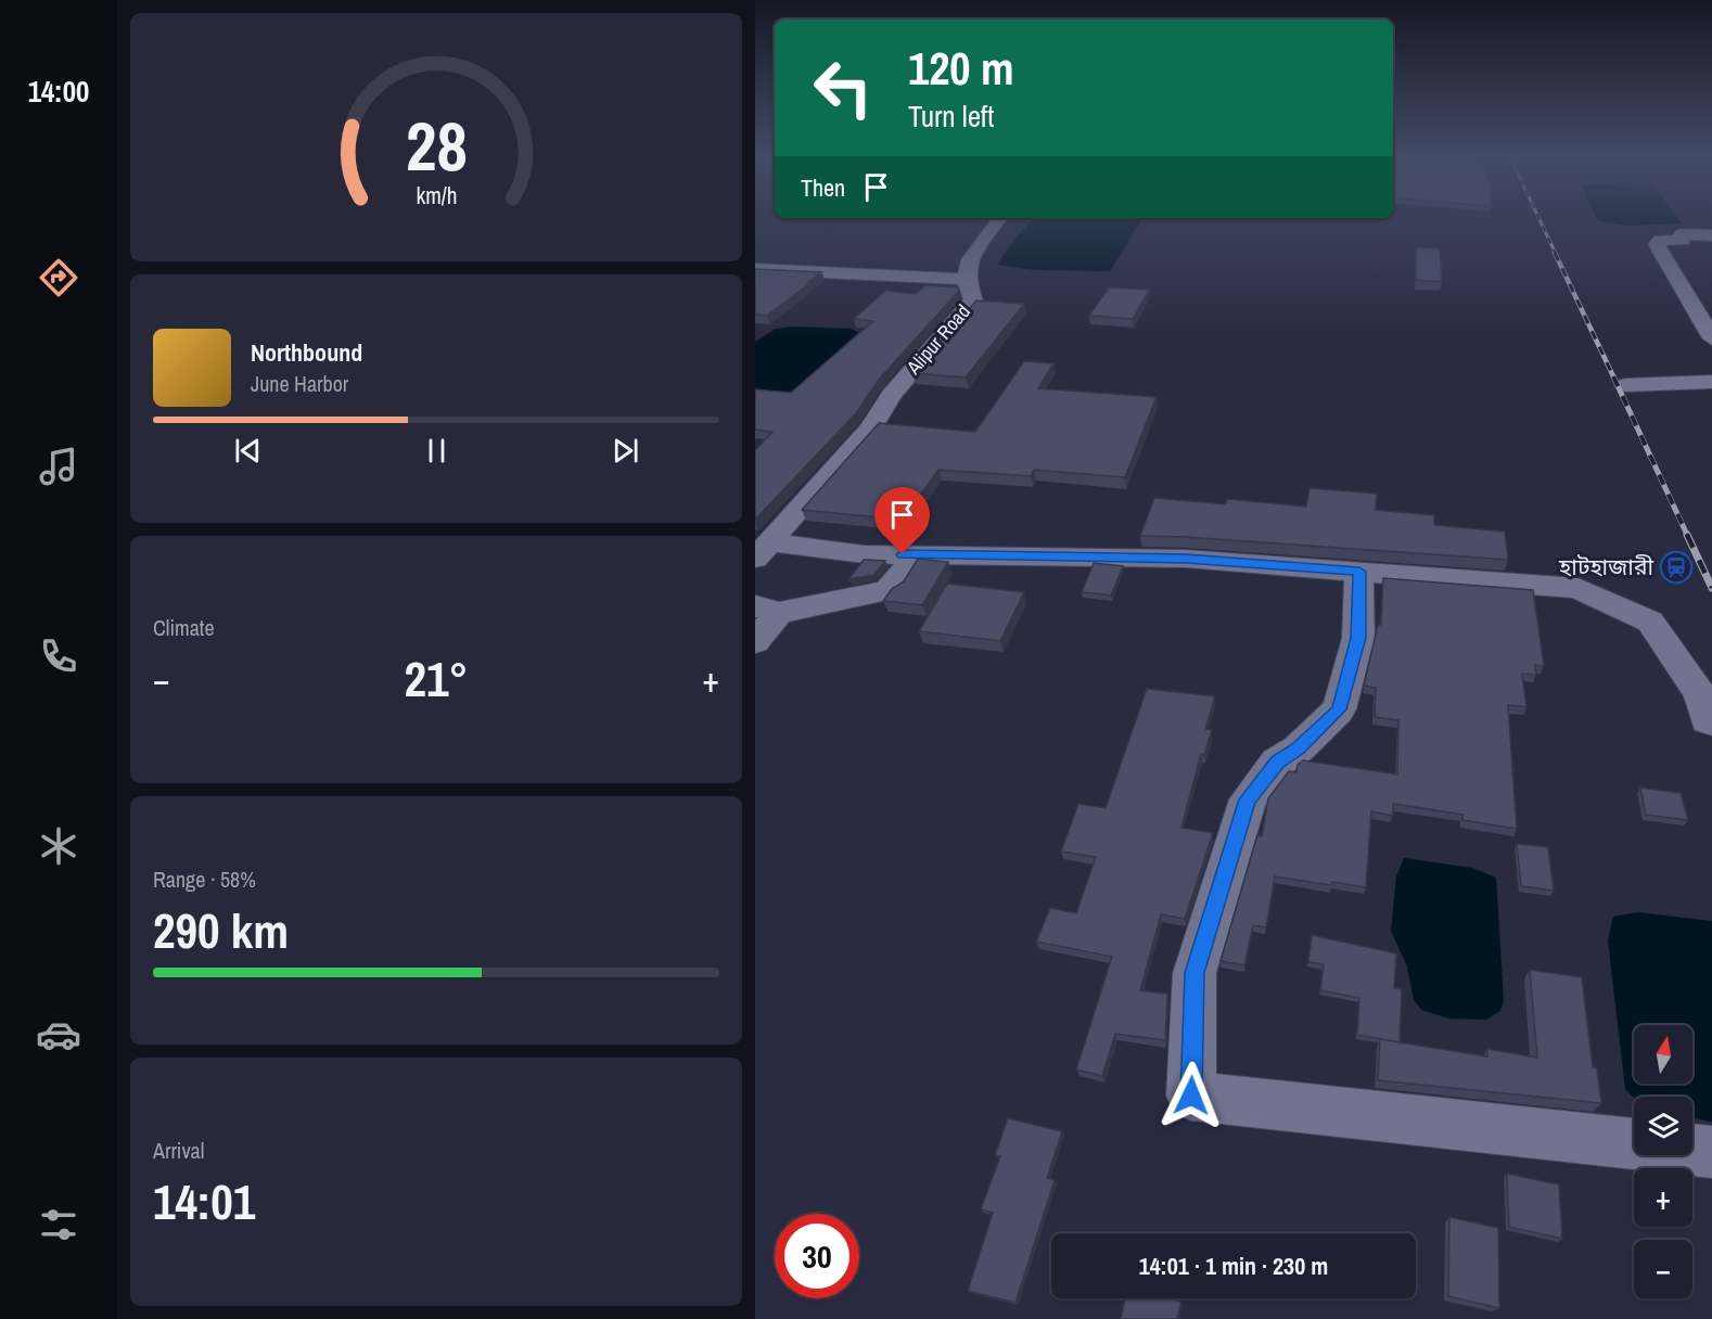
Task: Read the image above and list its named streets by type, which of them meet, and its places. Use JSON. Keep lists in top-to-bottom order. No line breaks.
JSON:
{"streets":{"street":["Alipur Road"]},"places":{"station":["হাটহাজারী"]},"north":"top","page":{"tabs":"14:00","turn":["120 m","Turn left"],"then":"Then","song":["Northbound","June Harbor"],"tile":["Climate",["Range · 58%","290 km"],["Arrival","14:01"]],"heat":["−","21°","+"],"map_buttons":["+","−"],"limit":"30","trip":"14:01 · 1 min · 230 m","gauge":["28","km/h"]}}
